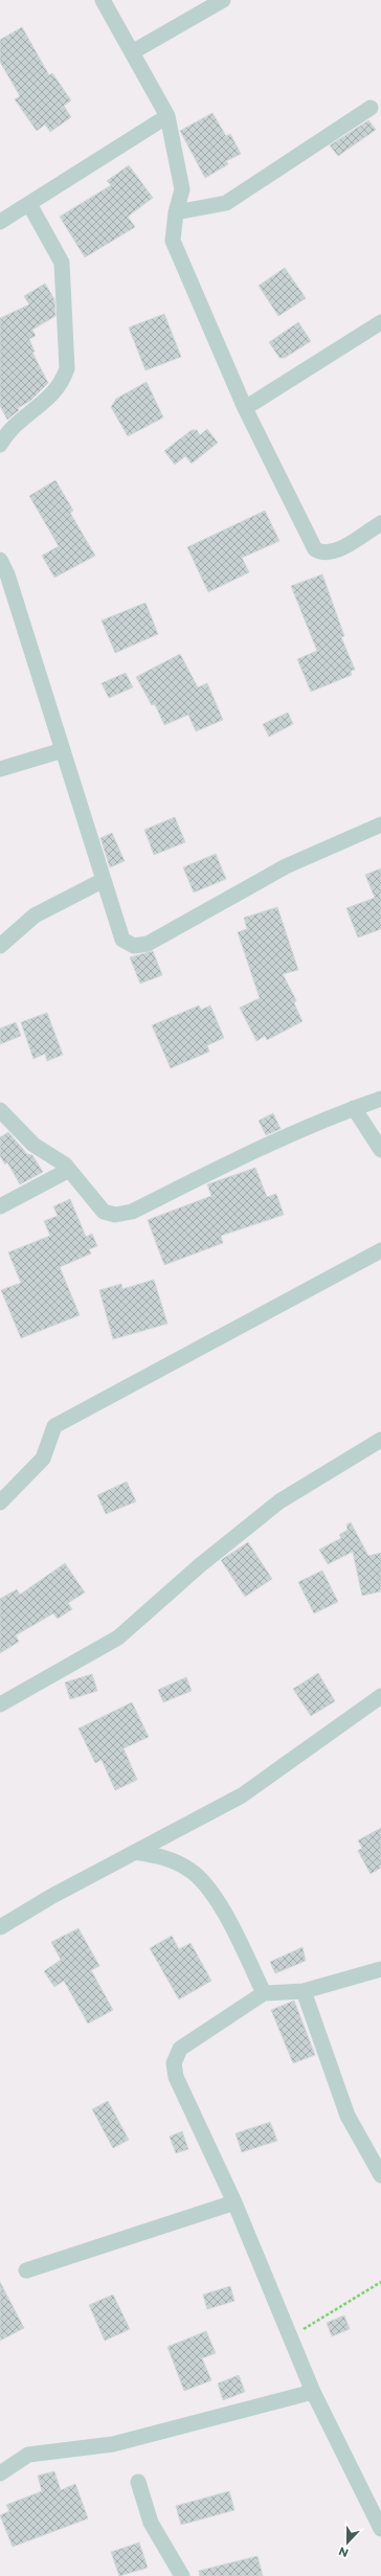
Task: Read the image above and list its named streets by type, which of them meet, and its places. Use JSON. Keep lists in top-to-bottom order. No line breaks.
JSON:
{"north":"bottom"}
